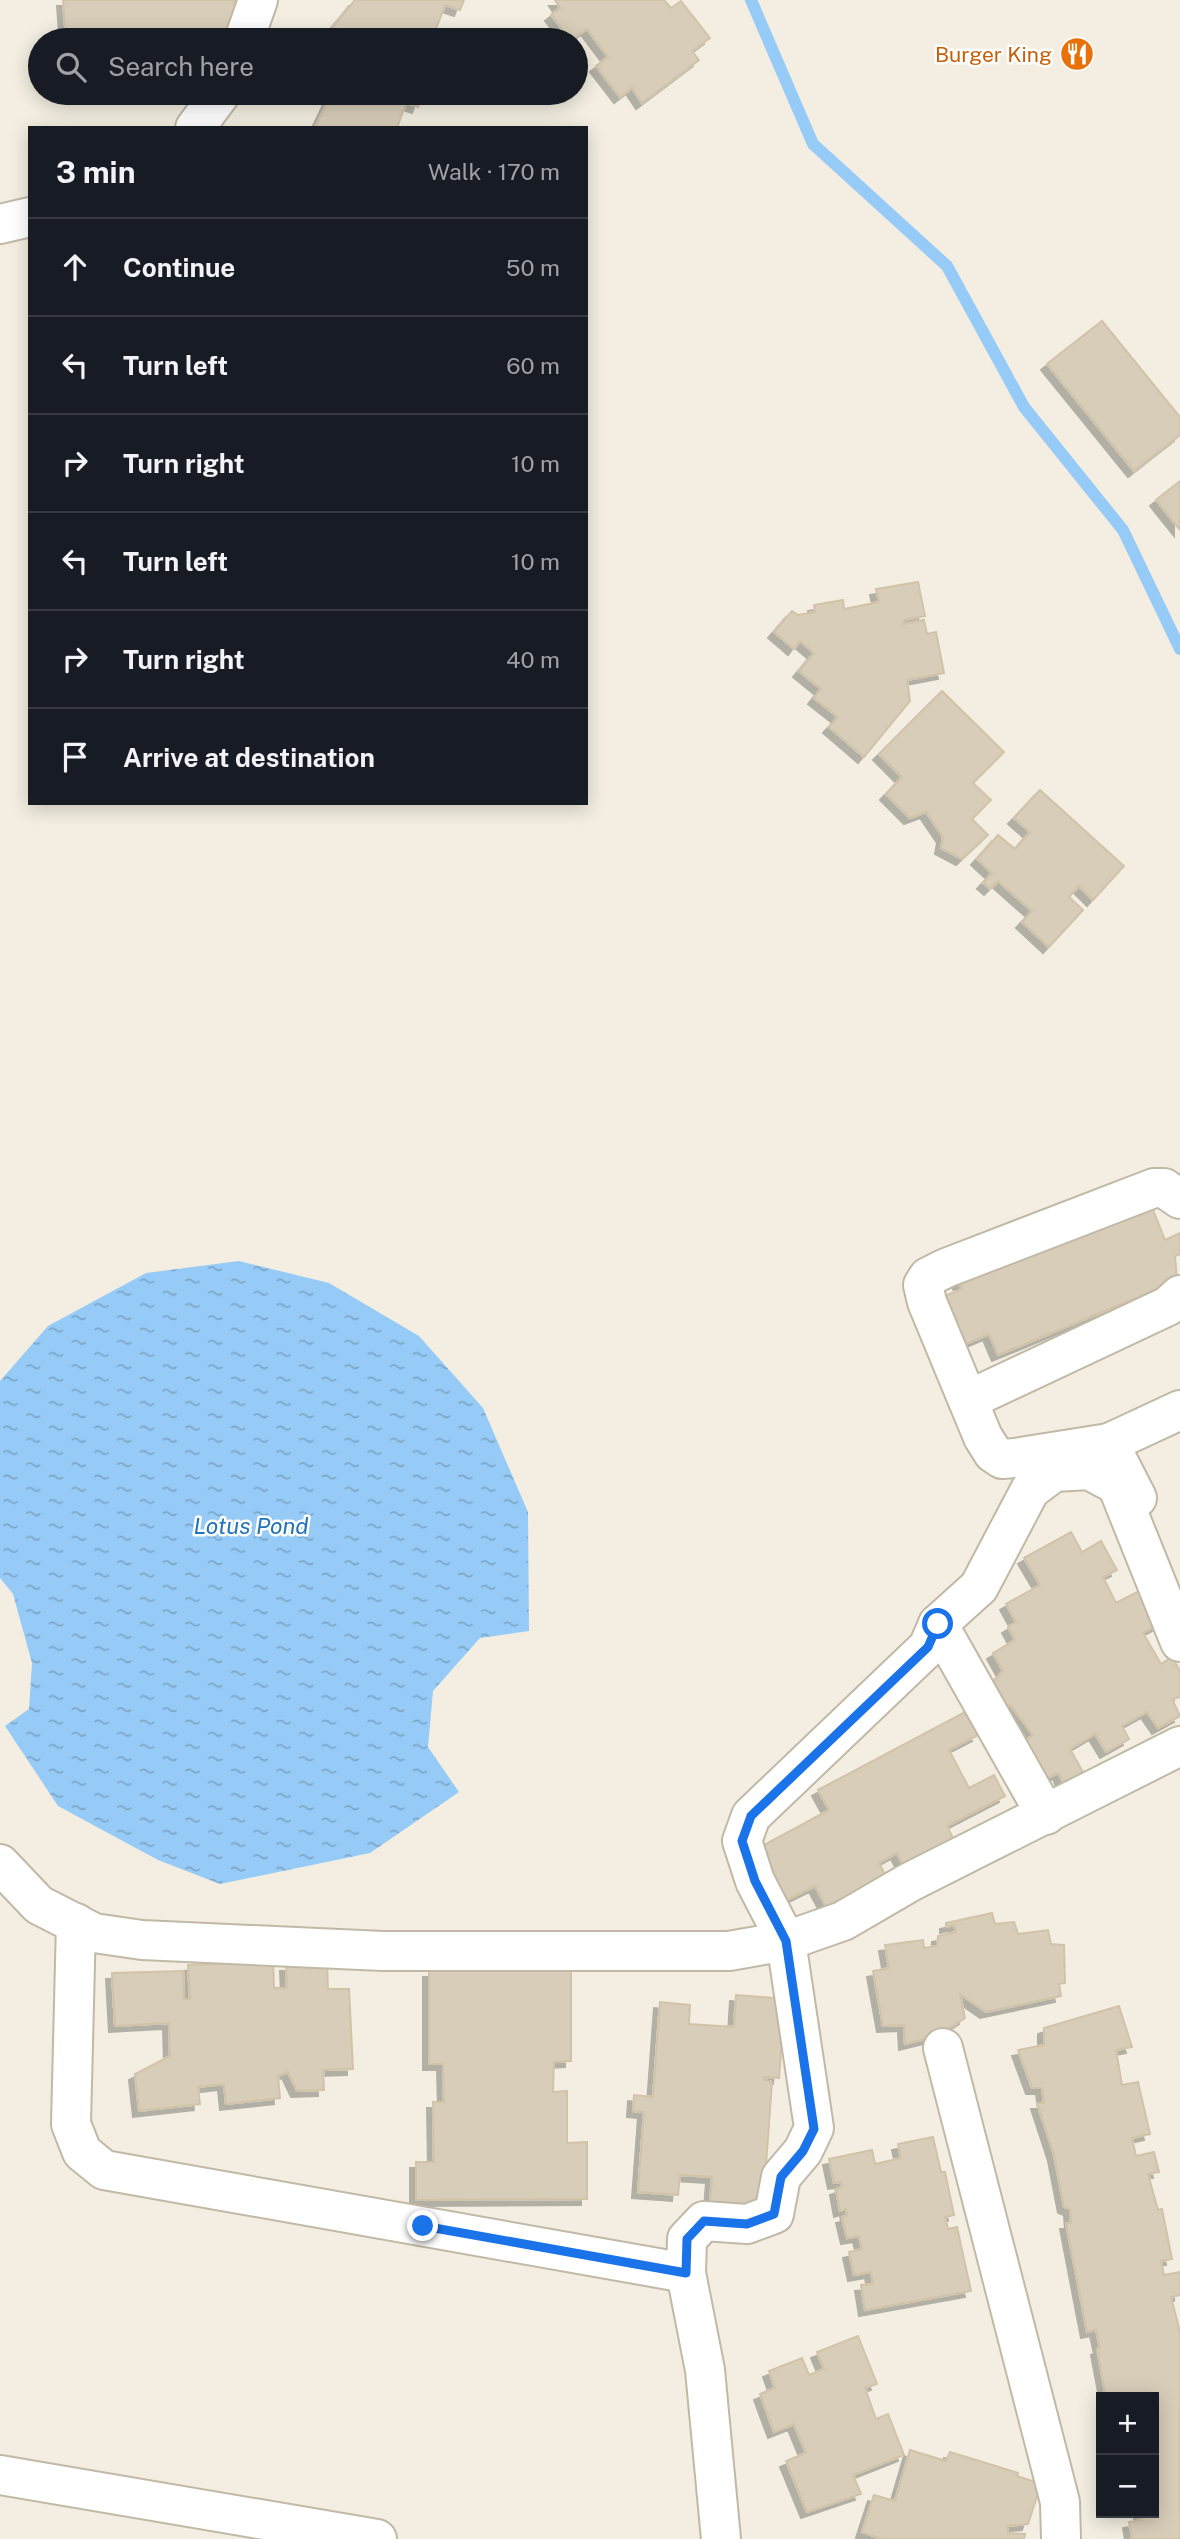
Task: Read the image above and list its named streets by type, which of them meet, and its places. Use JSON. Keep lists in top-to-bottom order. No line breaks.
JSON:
{"water":["Lotus Pond"],"places":{"restaurant":["Burger King"]},"page":{"search":"Search here","heading":["3 min","Walk · 170 m"],"list":[["Continue","50 m"],["Turn left","60 m"],["Turn right","10 m"],["Turn left","10 m"],["Turn right","40 m"],"Arrive at destination"],"map_buttons":["+","−"]}}
